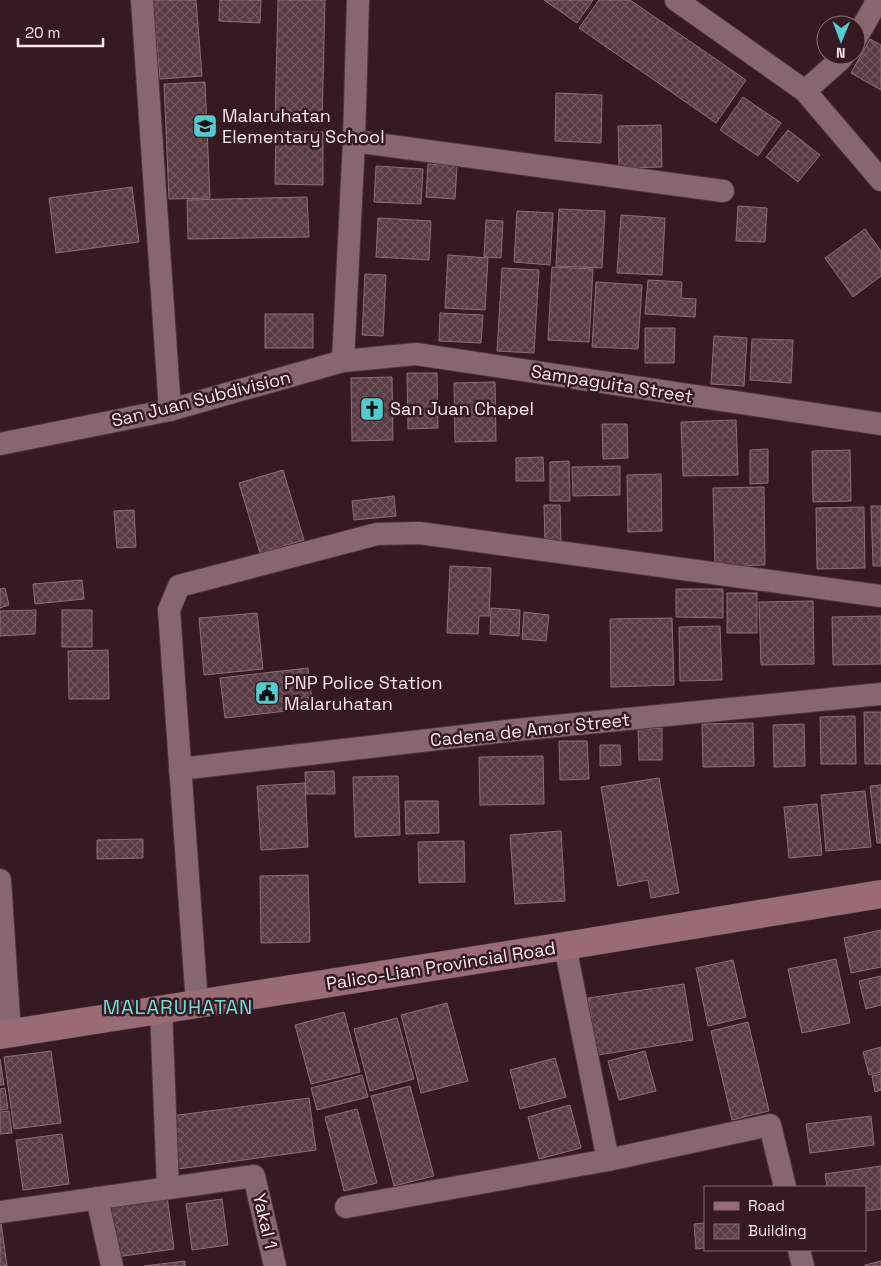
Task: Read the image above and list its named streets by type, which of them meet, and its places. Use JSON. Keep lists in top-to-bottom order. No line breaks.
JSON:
{"streets":{"street":["Sampaguita Street","San Juan Subdivision","Cadena de Amor Street","Palico-Lian Provincial Road","Yakal 1"]},"crossings":[["Sampaguita Street","San Juan Subdivision"]],"districts":["MALARUHATAN"],"places":{"school or university":["Malaruhatan Elementary School"],"church":["San Juan Chapel"],"public building":["PNP Police Station Malaruhatan"]},"legend":["Road","Building"],"scale_bar":"20 m","north":"bottom"}
